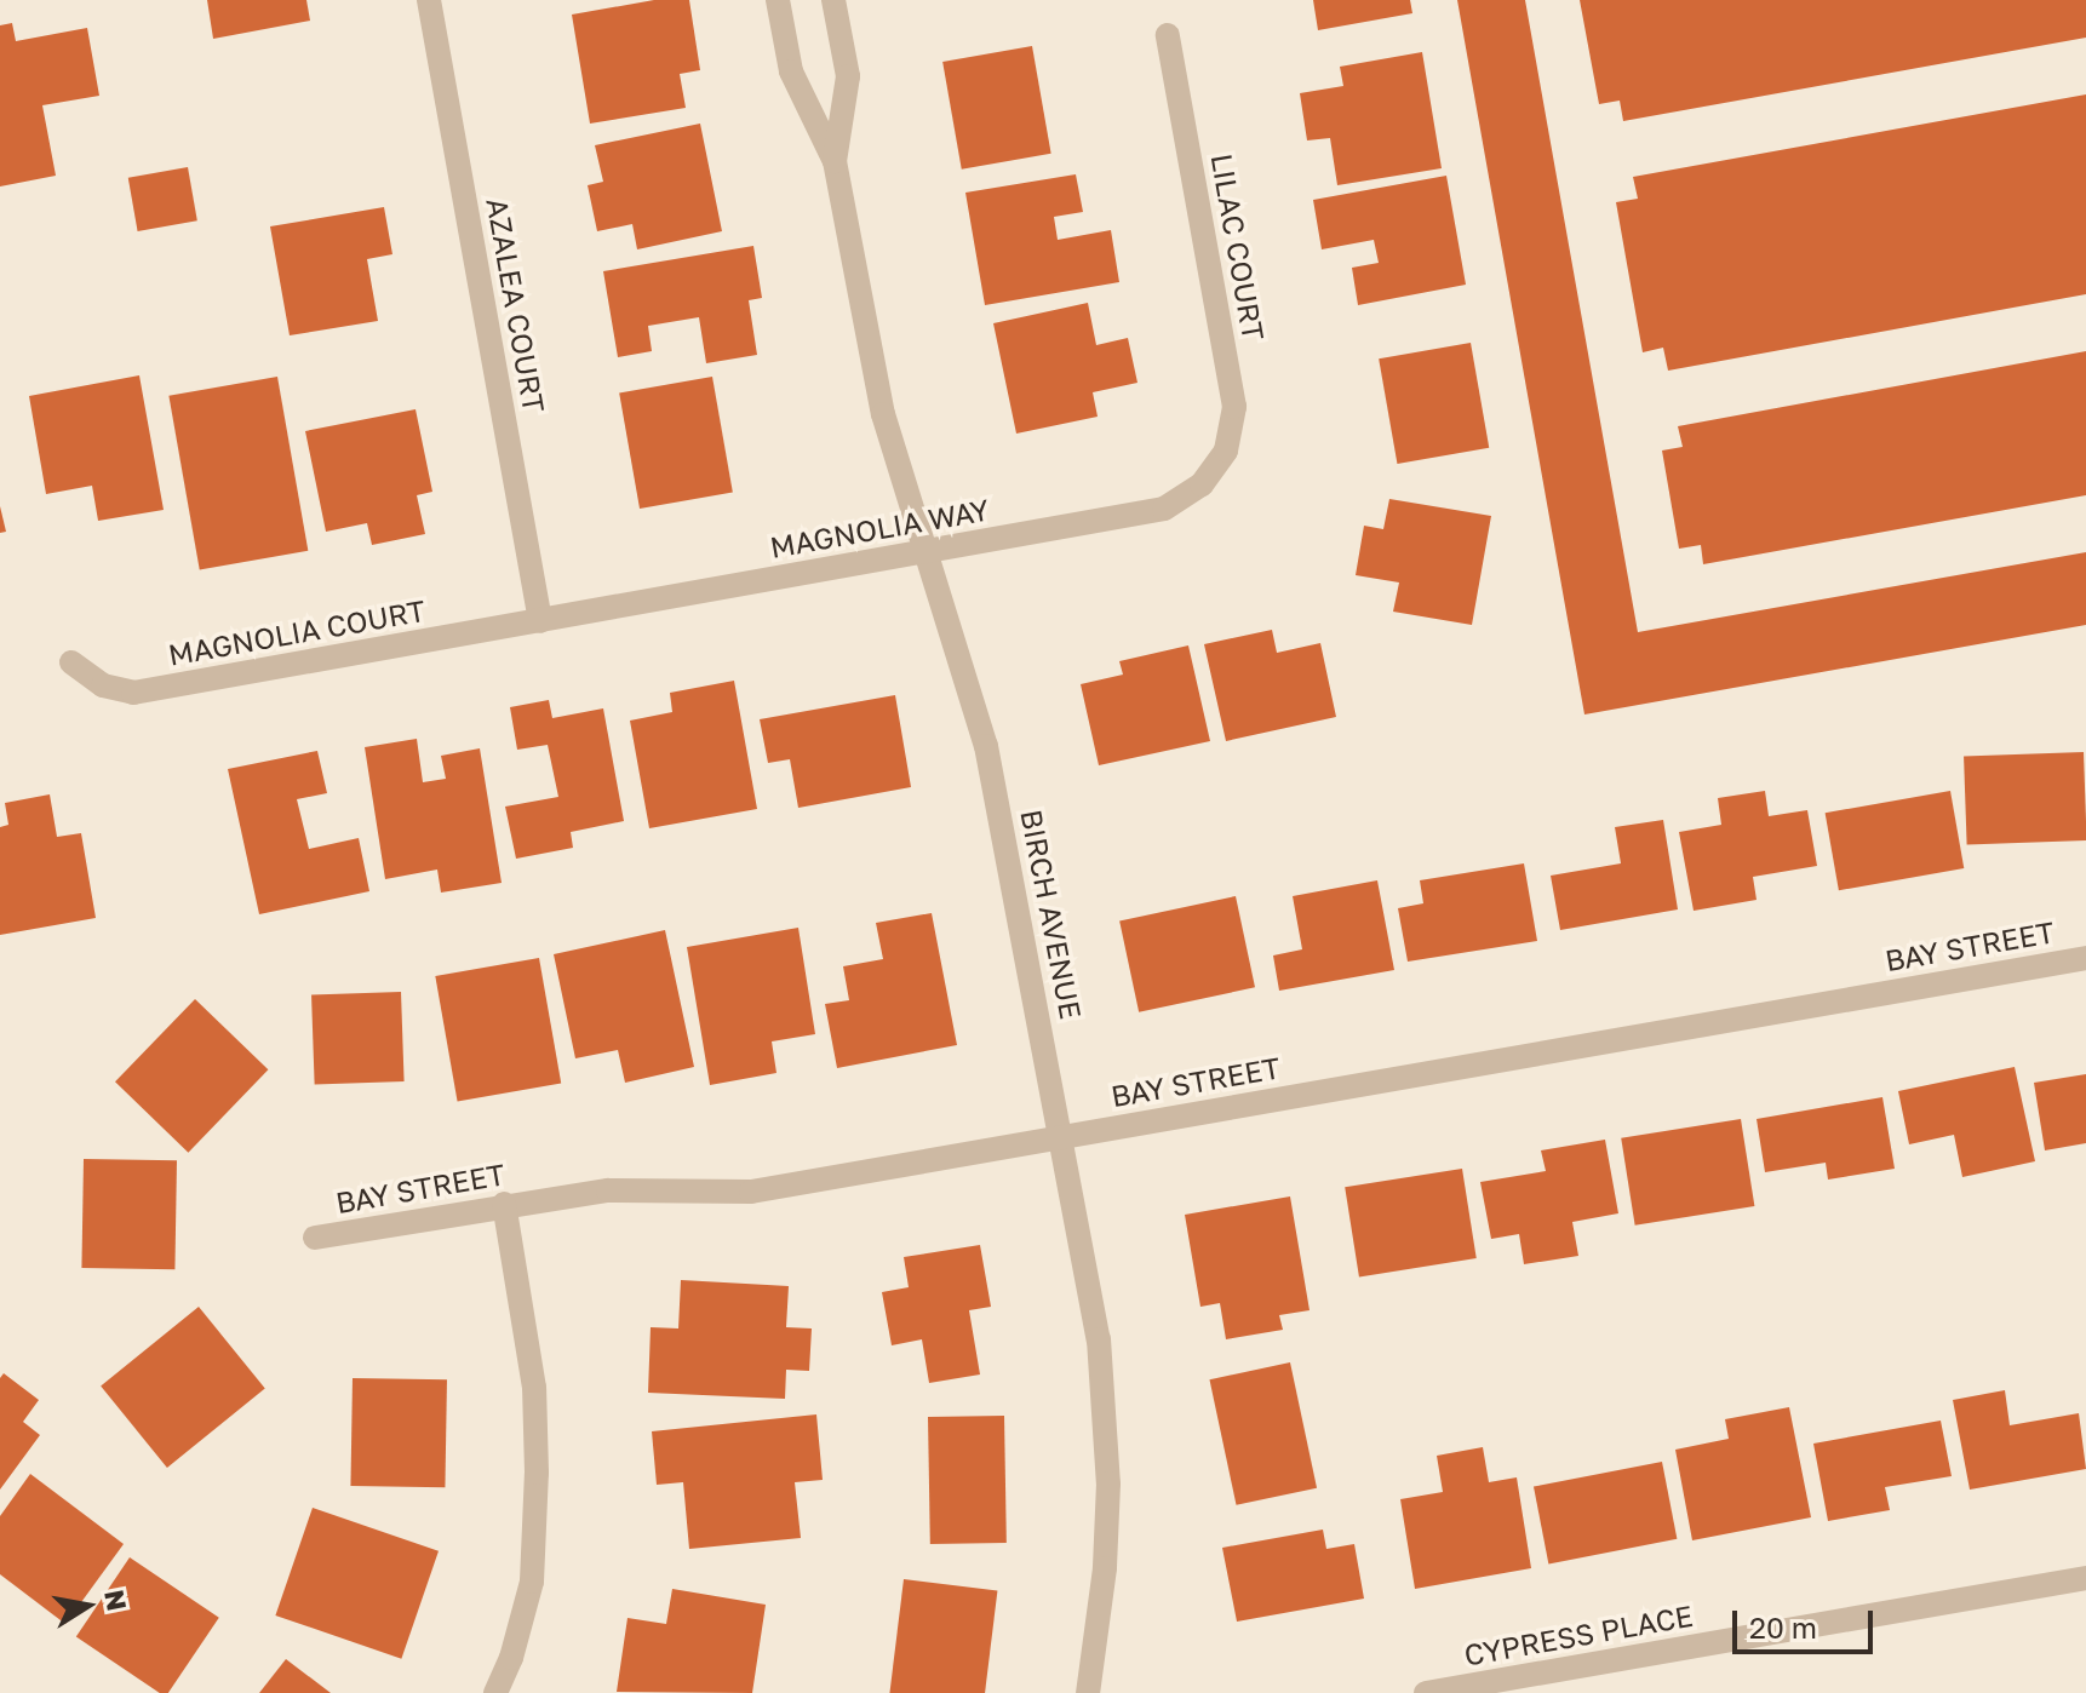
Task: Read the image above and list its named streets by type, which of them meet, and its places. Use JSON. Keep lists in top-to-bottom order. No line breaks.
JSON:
{"streets":{"street":["LILAC COURT","AZALEA COURT","MAGNOLIA WAY","MAGNOLIA COURT","BIRCH AVENUE","BAY STREET","CYPRESS PLACE"]},"crossings":[["LILAC COURT","MAGNOLIA WAY"],["AZALEA COURT","MAGNOLIA WAY"],["AZALEA COURT","MAGNOLIA COURT"],["MAGNOLIA WAY","MAGNOLIA COURT"],["MAGNOLIA WAY","BIRCH AVENUE"],["BIRCH AVENUE","BAY STREET"]],"scale_bar":"20 m","north":"right"}
